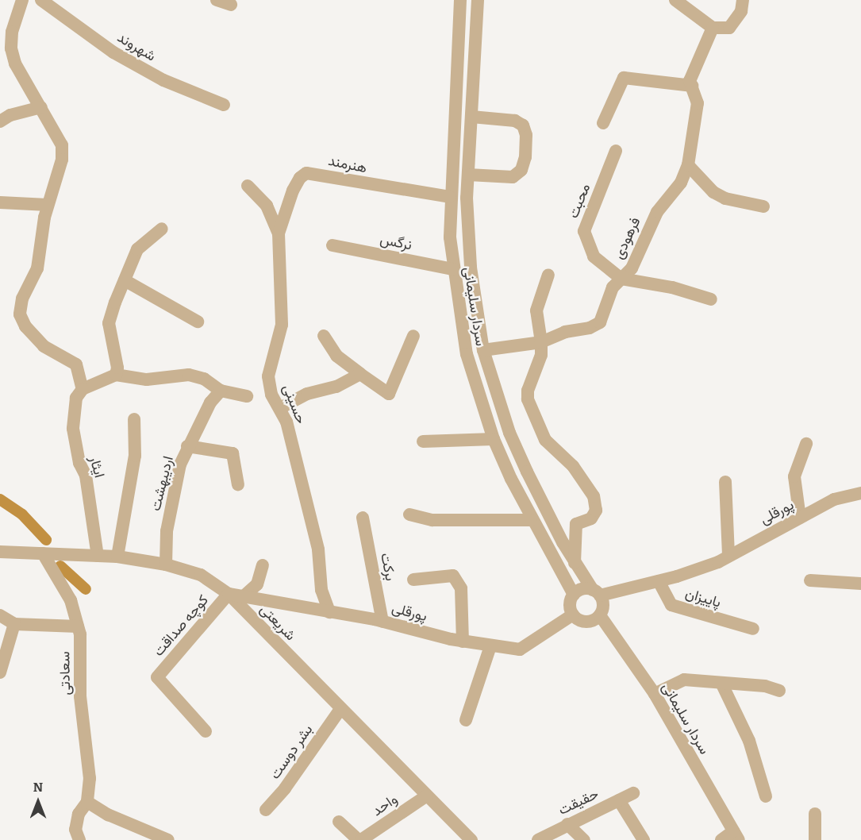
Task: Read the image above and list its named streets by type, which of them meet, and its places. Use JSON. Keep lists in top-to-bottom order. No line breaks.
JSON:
{"streets":{"street":["شهروند","هنرمند","محبت","فرهودی","نرگس","سردار سلیمانی","حسینی","ایثار","اردیبهشت","پورقلی","برکت","پاییزان","شریعتی","کوچه صداقت","سعادتی","بشر دوست","حقیقت","واحد"]},"crossings":[["هنرمند","سردار سلیمانی"],["هنرمند","حسینی"],["محبت","فرهودی"],["نرگس","سردار سلیمانی"],["سردار سلیمانی","پورقلی"],["حسینی","پورقلی"],["ایثار","شریعتی"],["اردیبهشت","شریعتی"],["پورقلی","برکت"],["پورقلی","پاییزان"],["پورقلی","شریعتی"],["پورقلی","کوچه صداقت"],["شریعتی","کوچه صداقت"],["شریعتی","سعادتی"],["شریعتی","بشر دوست"],["شریعتی","واحد"]],"north":"top"}
